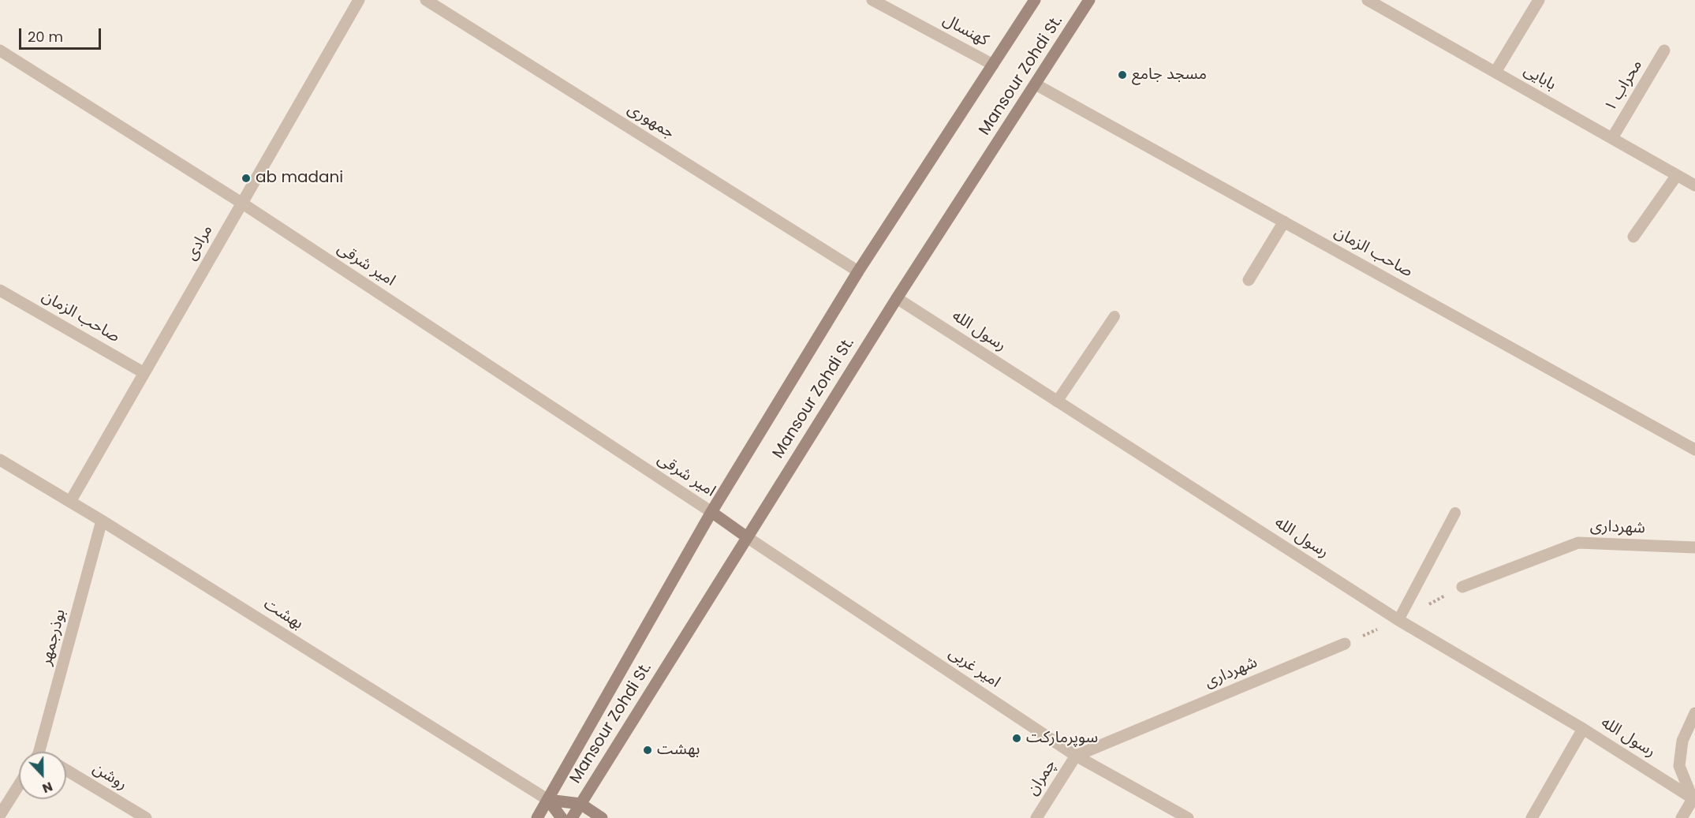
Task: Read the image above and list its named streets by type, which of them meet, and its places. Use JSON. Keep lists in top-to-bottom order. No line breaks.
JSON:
{"streets":{"main road":["Mansour Zohdi St."],"street":["کهنسال","بابایی","محراب ۱","جمهوری","مرادی","صاحب الزمان","امیر شرقی","رسول الله","شهرداری","بهشت","بوذرجمهر","امیر غربی","روشن","چمران"]},"crossings":[["کهنسال","Mansour Zohdi St."],["Mansour Zohdi St.","جمهوری"],["Mansour Zohdi St.","صاحب الزمان"],["Mansour Zohdi St.","امیر شرقی"],["Mansour Zohdi St.","رسول الله"],["Mansour Zohdi St.","بهشت"],["Mansour Zohdi St.","امیر غربی"],["بابایی","محراب ۱"],["مرادی","صاحب الزمان"],["مرادی","امیر شرقی"],["مرادی","بهشت"],["شهرداری","امیر غربی"],["شهرداری","چمران"],["بهشت","بوذرجمهر"],["امیر غربی","چمران"]],"places":["مسجد جامع","ab madani","سوپرمارکت","بهشت"],"scale_bar":"20 m","north":"bottom"}
